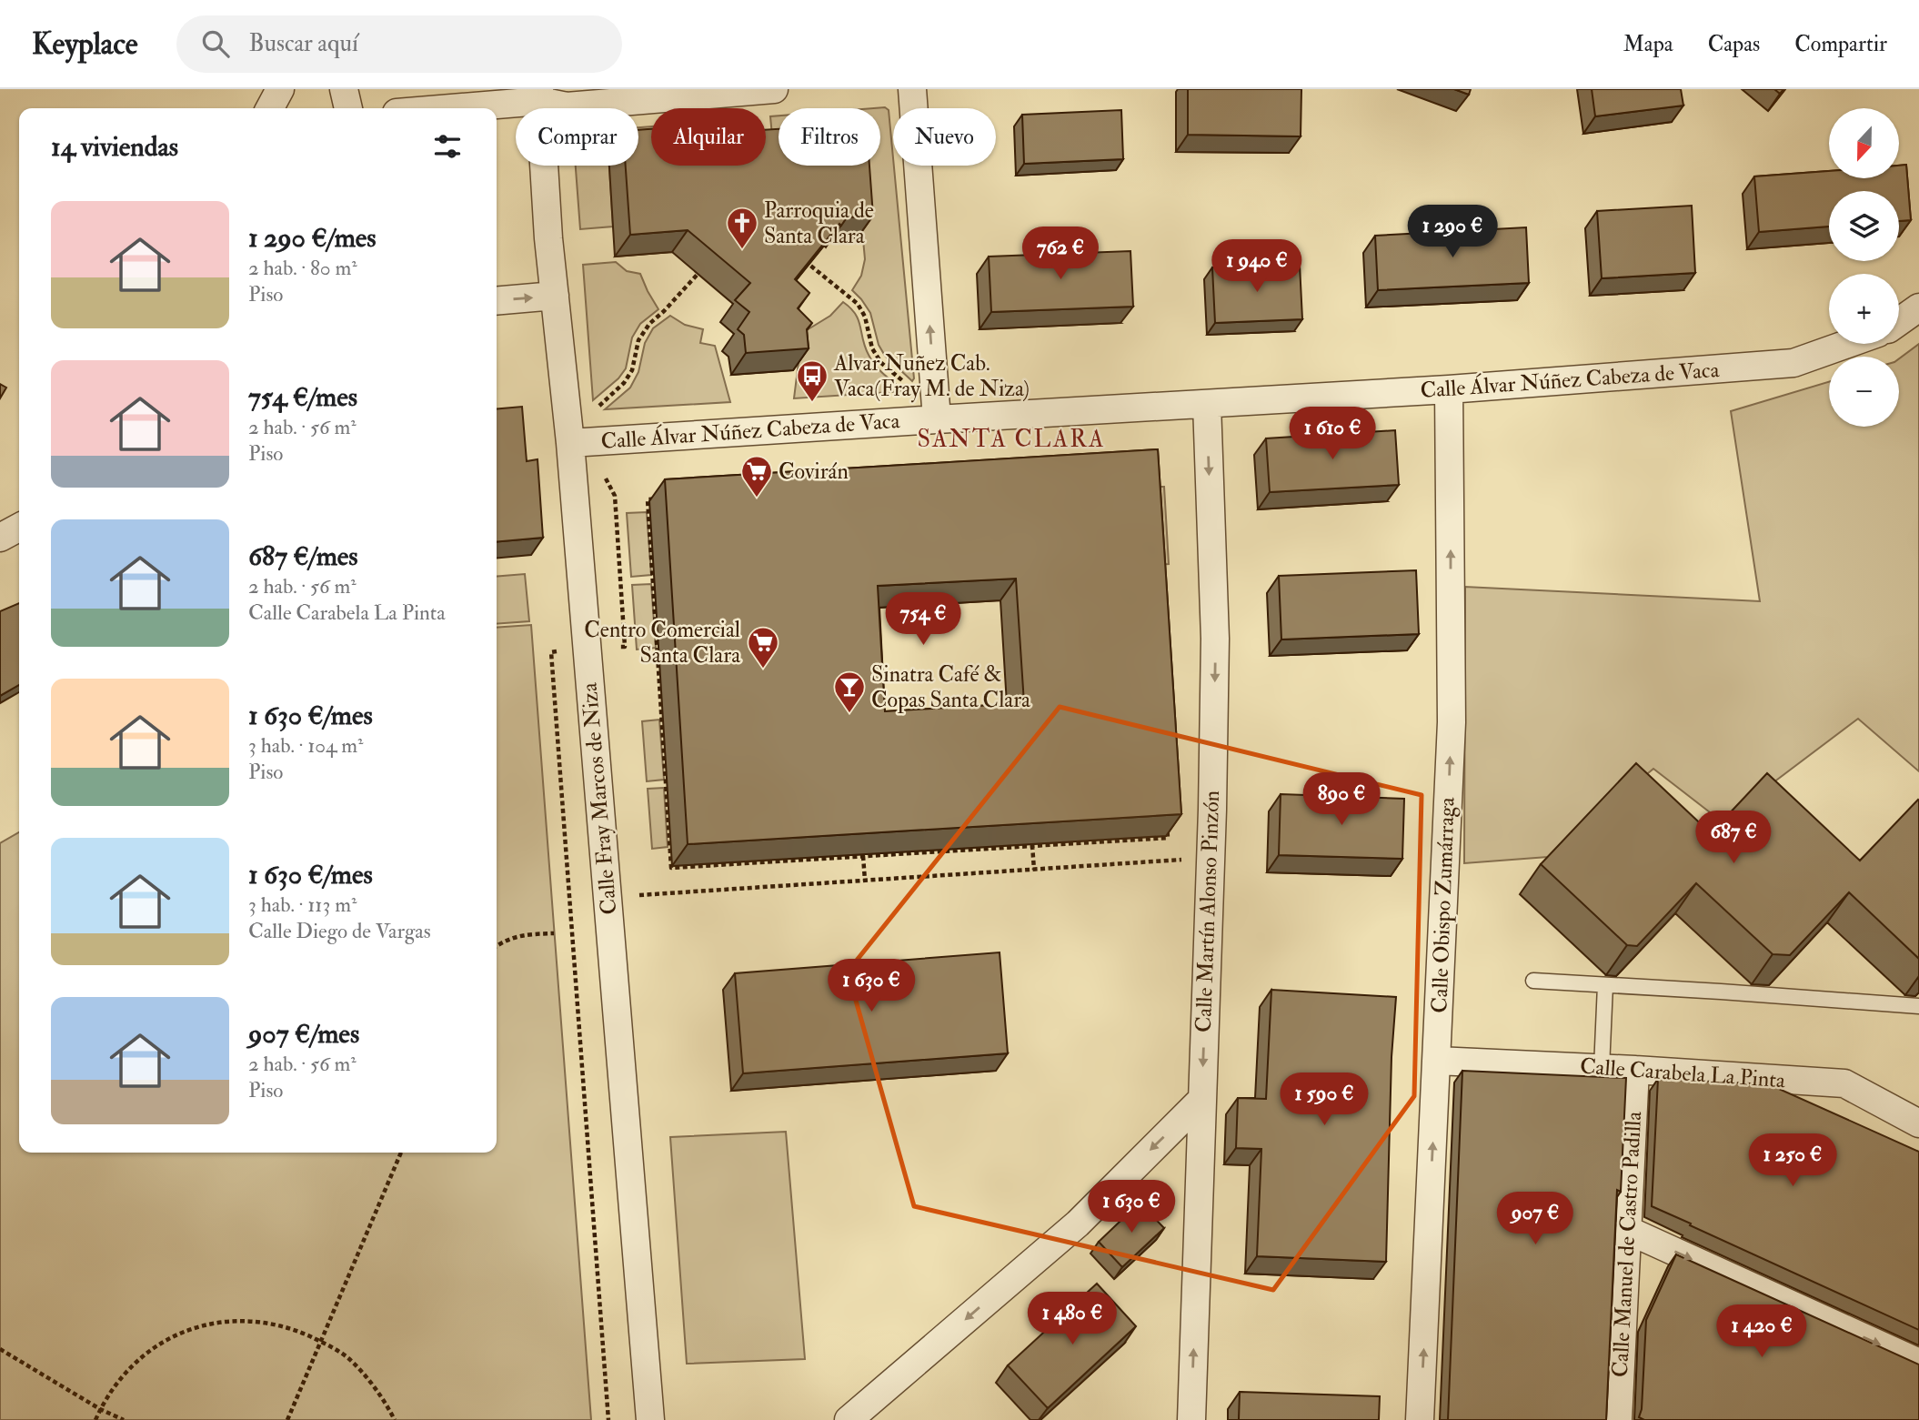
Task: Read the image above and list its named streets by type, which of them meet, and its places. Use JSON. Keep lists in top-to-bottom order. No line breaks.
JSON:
{"streets":{"street":["Calle Álvar Núñez Cabeza de Vaca","Calle Fray Marcos de Niza","Calle Obispo Zumárraga","Calle Martín Alonso Pinzón","Calle Carabela La Pinta","Calle Manuel de Castro Padilla"]},"crossings":[["Calle Álvar Núñez Cabeza de Vaca","Calle Fray Marcos de Niza"],["Calle Álvar Núñez Cabeza de Vaca","Calle Obispo Zumárraga"],["Calle Álvar Núñez Cabeza de Vaca","Calle Martín Alonso Pinzón"],["Calle Obispo Zumárraga","Calle Carabela La Pinta"],["Calle Carabela La Pinta","Calle Manuel de Castro Padilla"]],"one_way":["Calle Obispo Zumárraga"],"districts":["SANTA CLARA"],"places":{"church":["Parroquia de Santa Clara"],"bus stop":["Alvar Nuñez Cab. Vaca(Fray M. de Niza)"],"supermarket":["Covirán","Centro Comercial Santa Clara"],"bar":["Sinatra Café & Copas Santa Clara"]},"north":"bottom","page":{"header":"Keyplace","search":"Buscar aquí","nav":["Mapa","Capas","Compartir"],"map_buttons":["+","−"],"chip":["Comprar","Alquilar","Filtros","Nuevo"],"heading":"14 viviendas","list":[{"name":"1 290 €/mes","note":"2 hab. · 80 m² · Piso"},{"name":"754 €/mes","note":"2 hab. · 56 m² · Piso"},{"name":"687 €/mes","note":"2 hab. · 56 m² · Calle Carabela La Pinta"},{"name":"1 630 €/mes","note":"3 hab. · 104 m² · Piso"},{"name":"1 630 €/mes","note":"3 hab. · 113 m² · Calle Diego de Vargas"},{"name":"907 €/mes","note":"2 hab. · 56 m² · Piso"}],"price":["1 290 €","762 €","1 940 €","1 610 €","754 €","890 €","687 €","1 630 €","1 590 €","1 250 €","1 630 €","907 €","1 480 €","1 420 €"]}}
